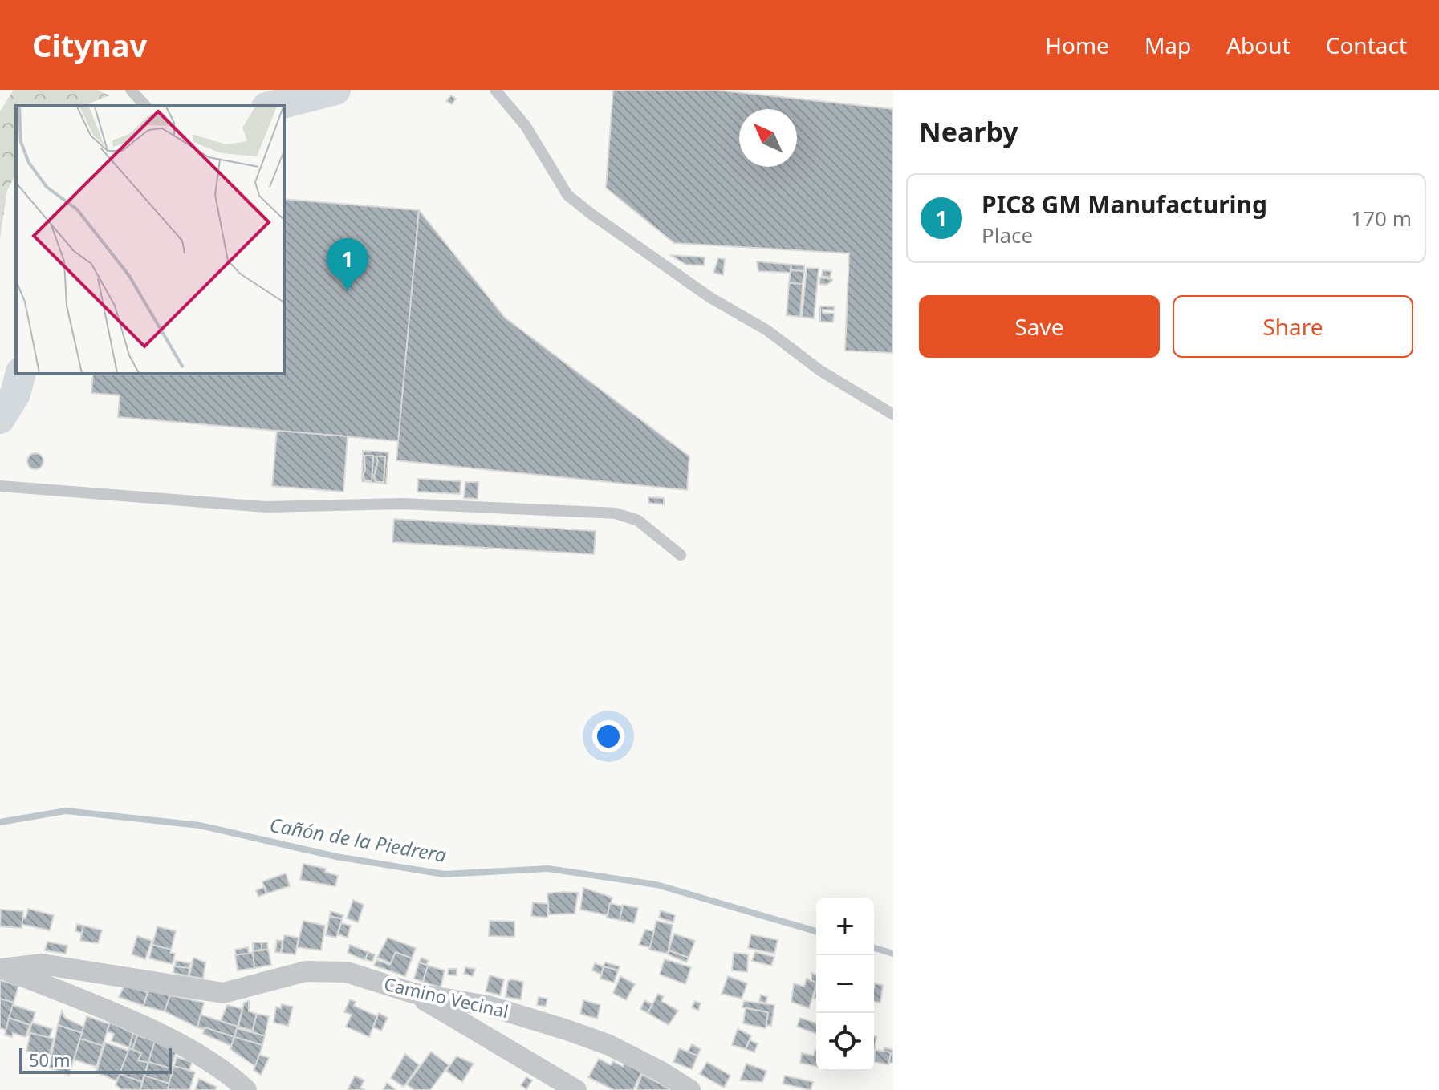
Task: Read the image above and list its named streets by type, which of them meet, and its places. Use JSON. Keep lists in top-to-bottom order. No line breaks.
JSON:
{"streets":{"street":["Camino Vecinal"]},"water":["Cañón de la Piedrera"],"scale_bar":"50 m","north":"top left","page":{"header":"Citynav","nav":["Home","Map","About","Contact"],"heading":"Nearby","list":[{"mark":"1","name":"PIC8 GM Manufacturing","note":"Place","value":"170 m"}],"pins":"1","buttons":["Save","Share"],"map_buttons":["+","−"],"scale":"50 m"}}
